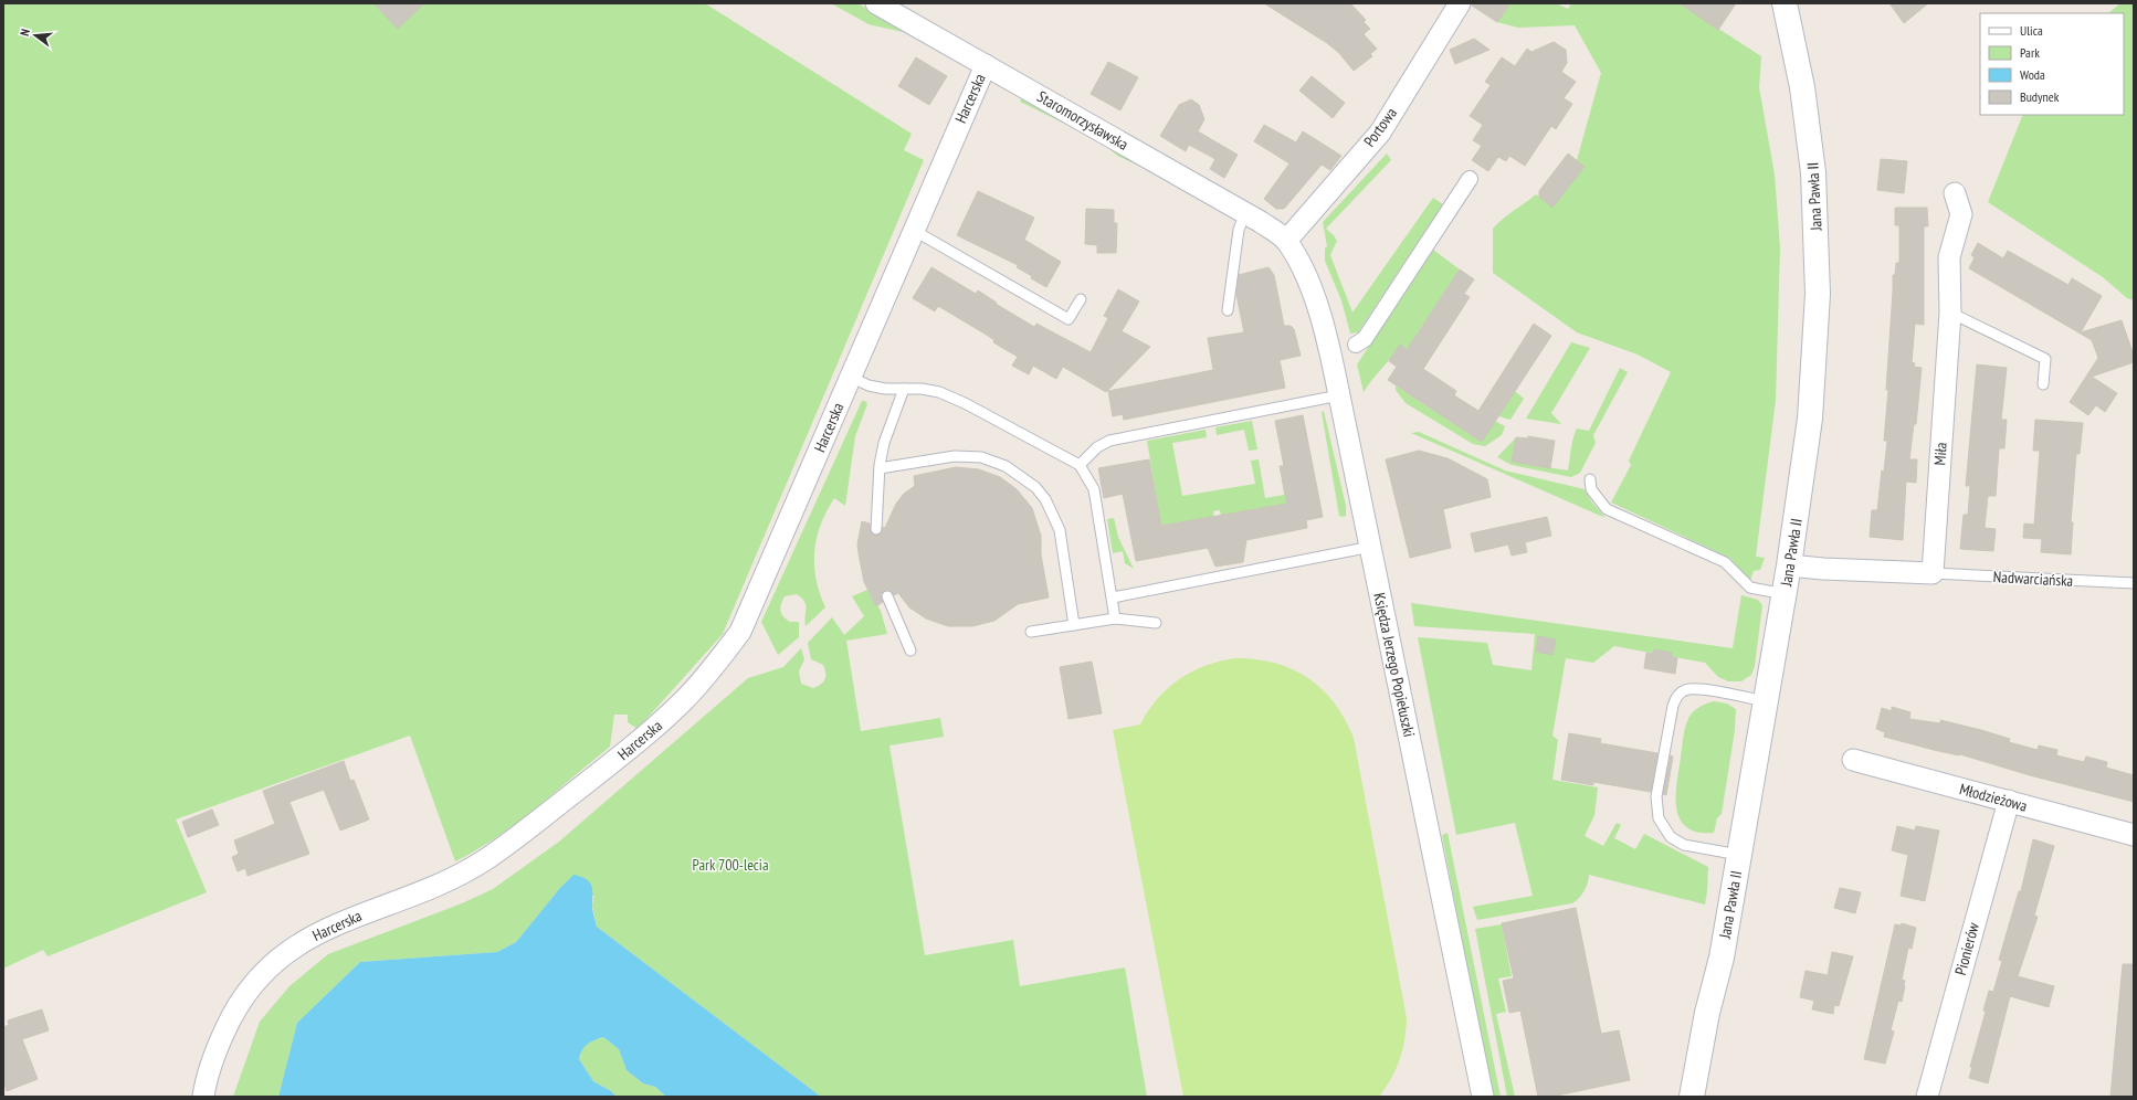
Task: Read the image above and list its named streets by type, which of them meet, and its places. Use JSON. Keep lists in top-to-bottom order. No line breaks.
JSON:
{"streets":{"main road":["Jana Pawła II"],"street":["Harcerska","Staromorzysławska","Portowa","Miła","Księdza Jerzego Popiełuszki","Młodzieżowa","Pionierów"],"lane":["Nadwarciańska"]},"crossings":[["Harcerska","Staromorzysławska"],["Staromorzysławska","Portowa"],["Staromorzysławska","Księdza Jerzego Popiełuszki"],["Portowa","Księdza Jerzego Popiełuszki"],["Miła","Nadwarciańska"],["Młodzieżowa","Pionierów"]],"parks":["Park 700-lecia"],"legend":["Ulica","Park","Woda","Budynek"],"north":"left"}
